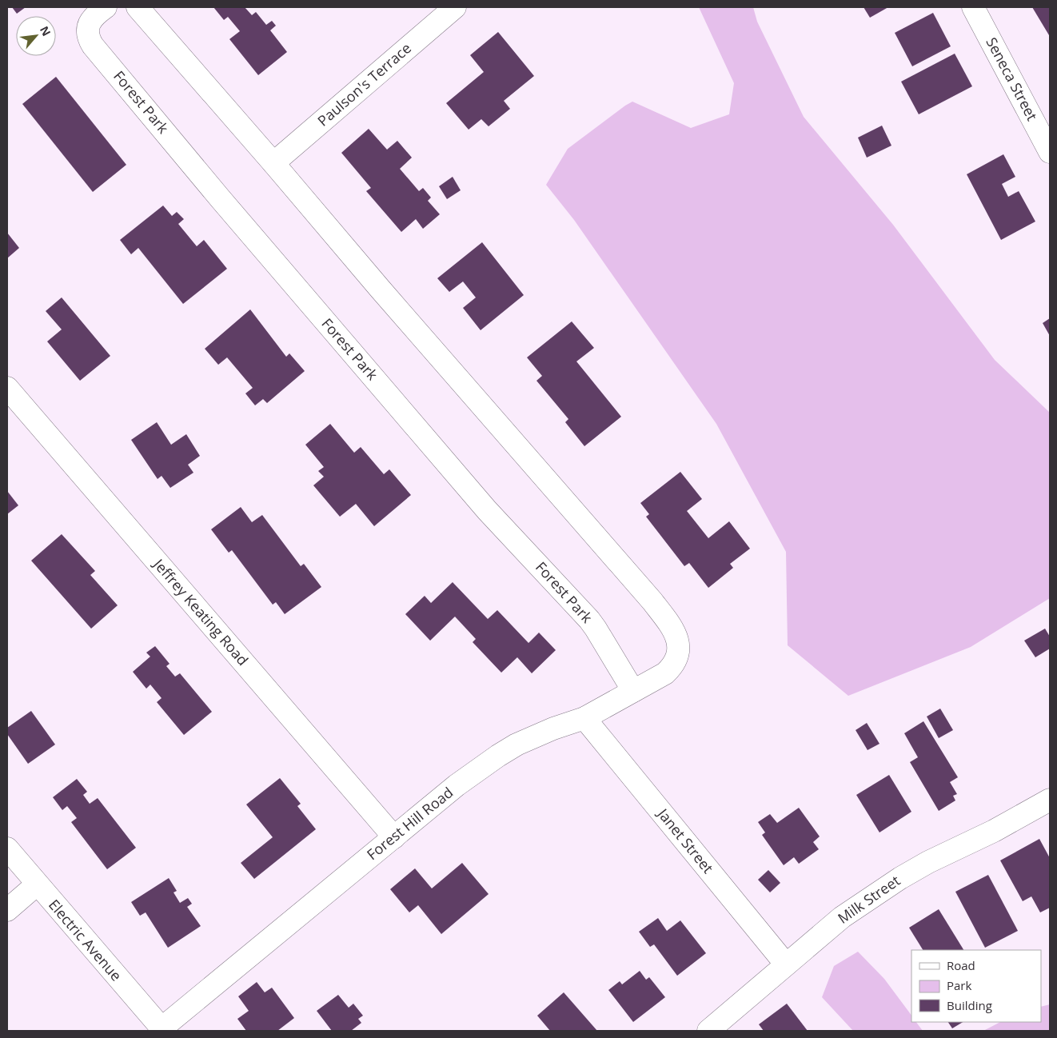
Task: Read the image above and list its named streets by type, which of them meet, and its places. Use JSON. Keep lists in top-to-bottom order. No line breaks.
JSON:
{"streets":{"street":["Seneca Street","Paulson's Terrace","Forest Park","Jeffrey Keating Road","Forest Hill Road","Janet Street","Milk Street","Electric Avenue"]},"crossings":[["Paulson's Terrace","Forest Hill Road"],["Forest Park","Forest Hill Road"],["Jeffrey Keating Road","Forest Hill Road"],["Forest Hill Road","Janet Street"],["Forest Hill Road","Electric Avenue"],["Janet Street","Milk Street"]],"legend":["Road","Park","Building"],"north":"top right"}
